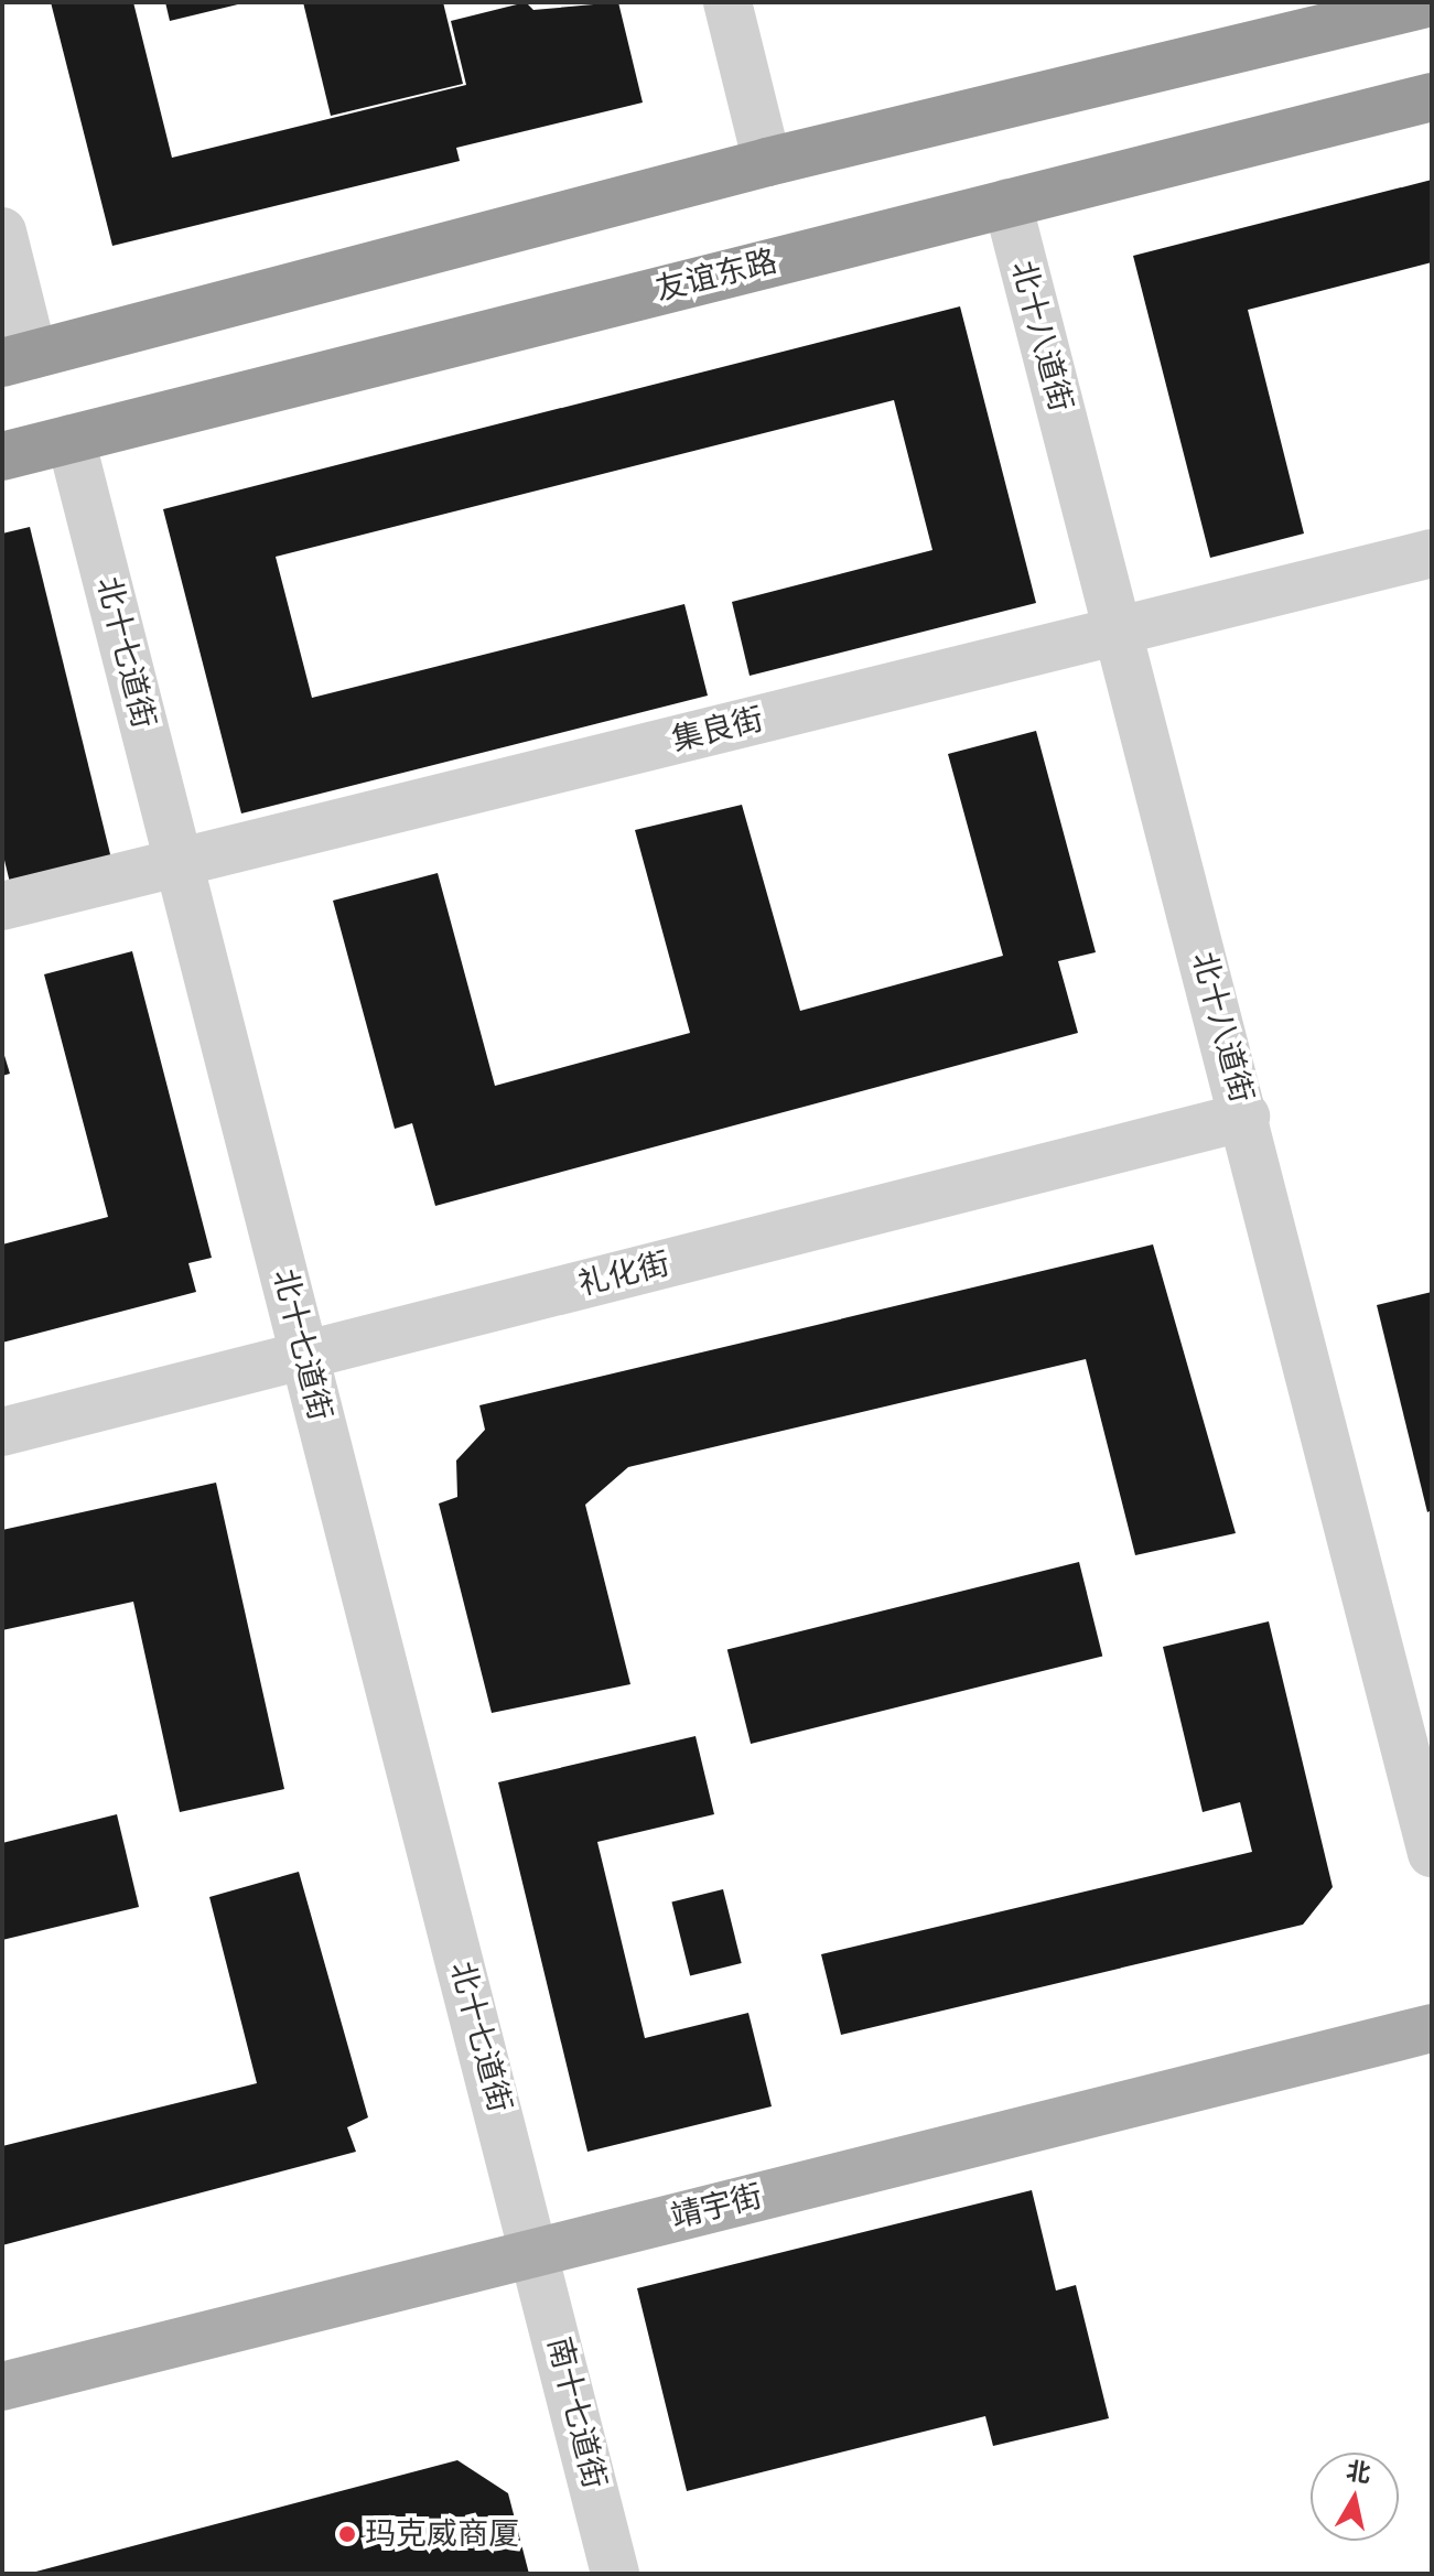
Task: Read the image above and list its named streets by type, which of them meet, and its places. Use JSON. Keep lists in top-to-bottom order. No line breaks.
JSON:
{"streets":{"highway":["友谊东路"],"main road":["靖宇街"],"street":["北十八道街","北十七道街","集良街","礼化街","南十七道街"]},"crossings":[["友谊东路","北十八道街"],["友谊东路","北十七道街"],["北十八道街","集良街"],["北十八道街","礼化街"],["北十七道街","集良街"],["北十七道街","礼化街"],["北十七道街","靖宇街"],["北十七道街","南十七道街"],["靖宇街","南十七道街"]],"places":["玛克威商厦"],"north":"top"}
